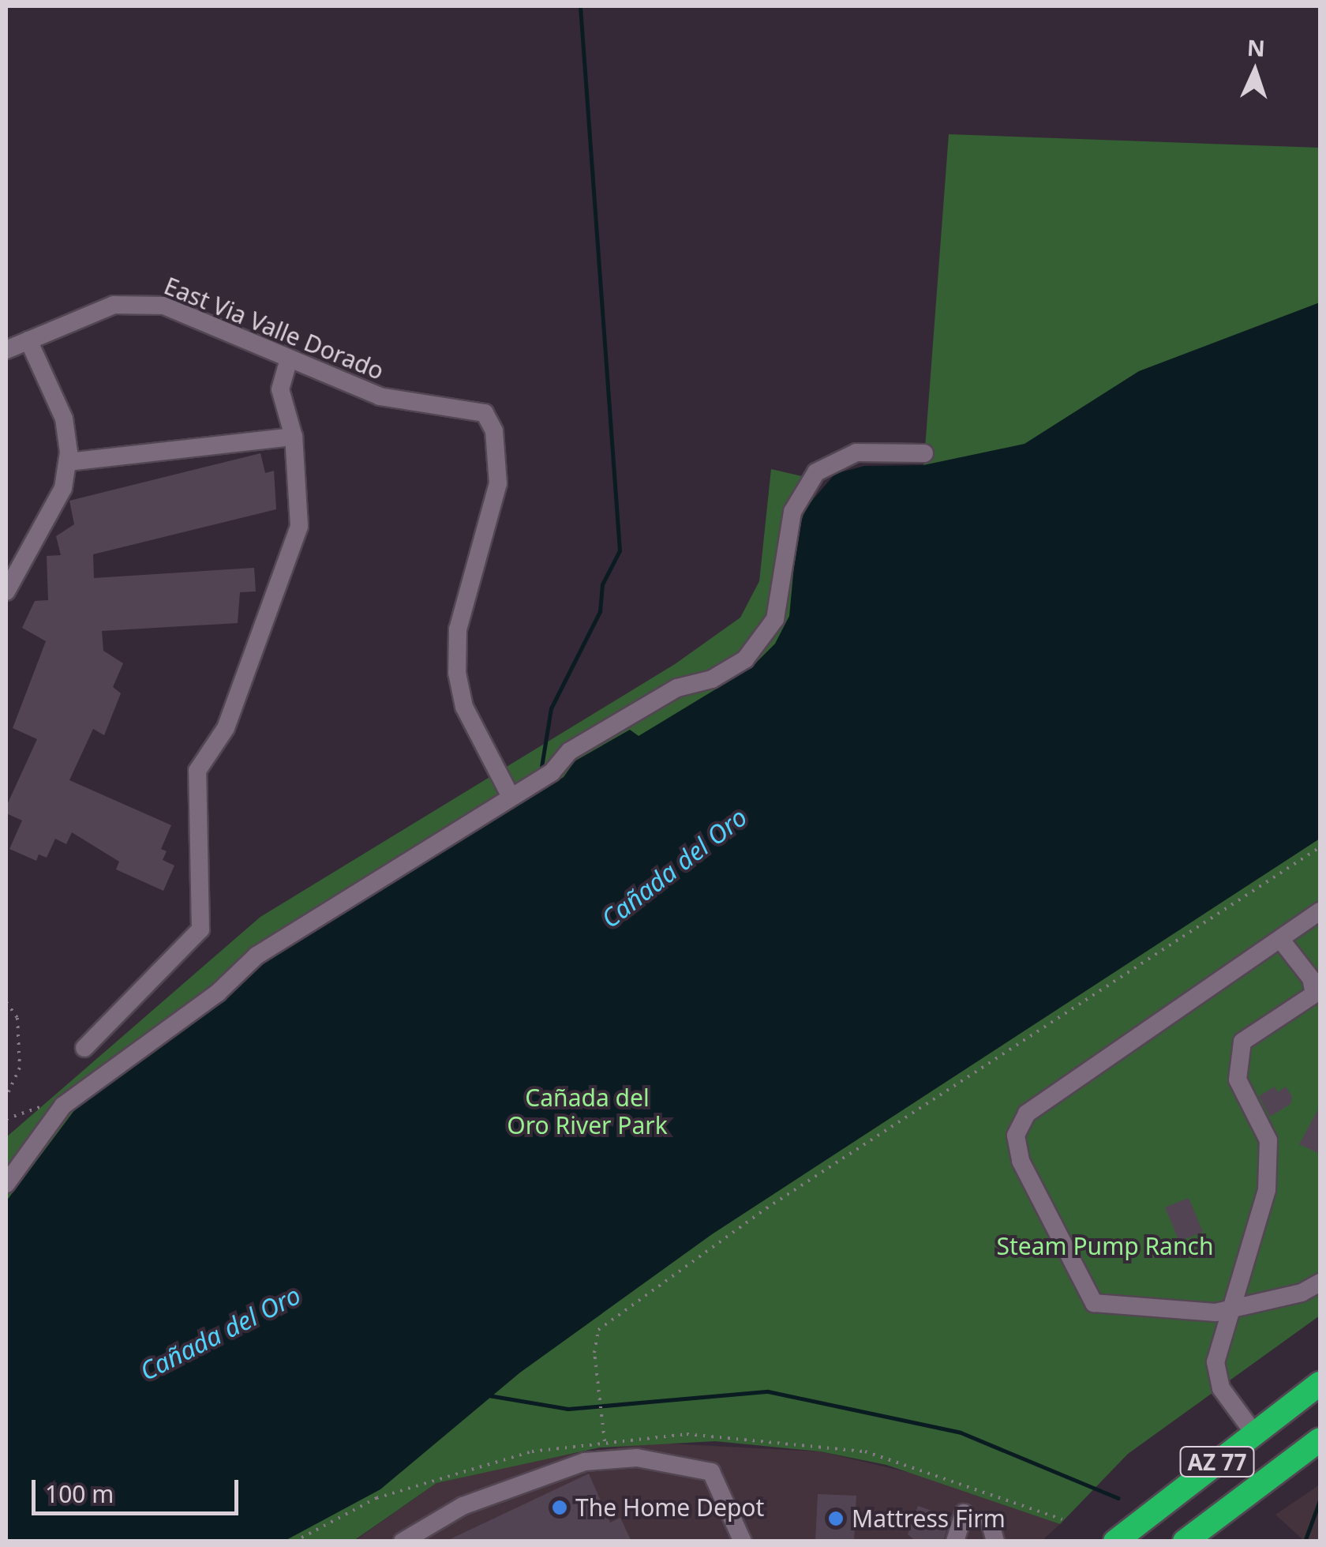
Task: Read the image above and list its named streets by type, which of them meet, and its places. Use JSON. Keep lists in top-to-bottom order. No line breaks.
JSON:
{"streets":{"highway":["AZ 77"],"street":["East Via Valle Dorado"]},"water":["Cañada del Oro"],"parks":["Cañada del Oro River Park","Steam Pump Ranch"],"places":["The Home Depot","Mattress Firm"],"scale_bar":"100 m","north":"top"}
